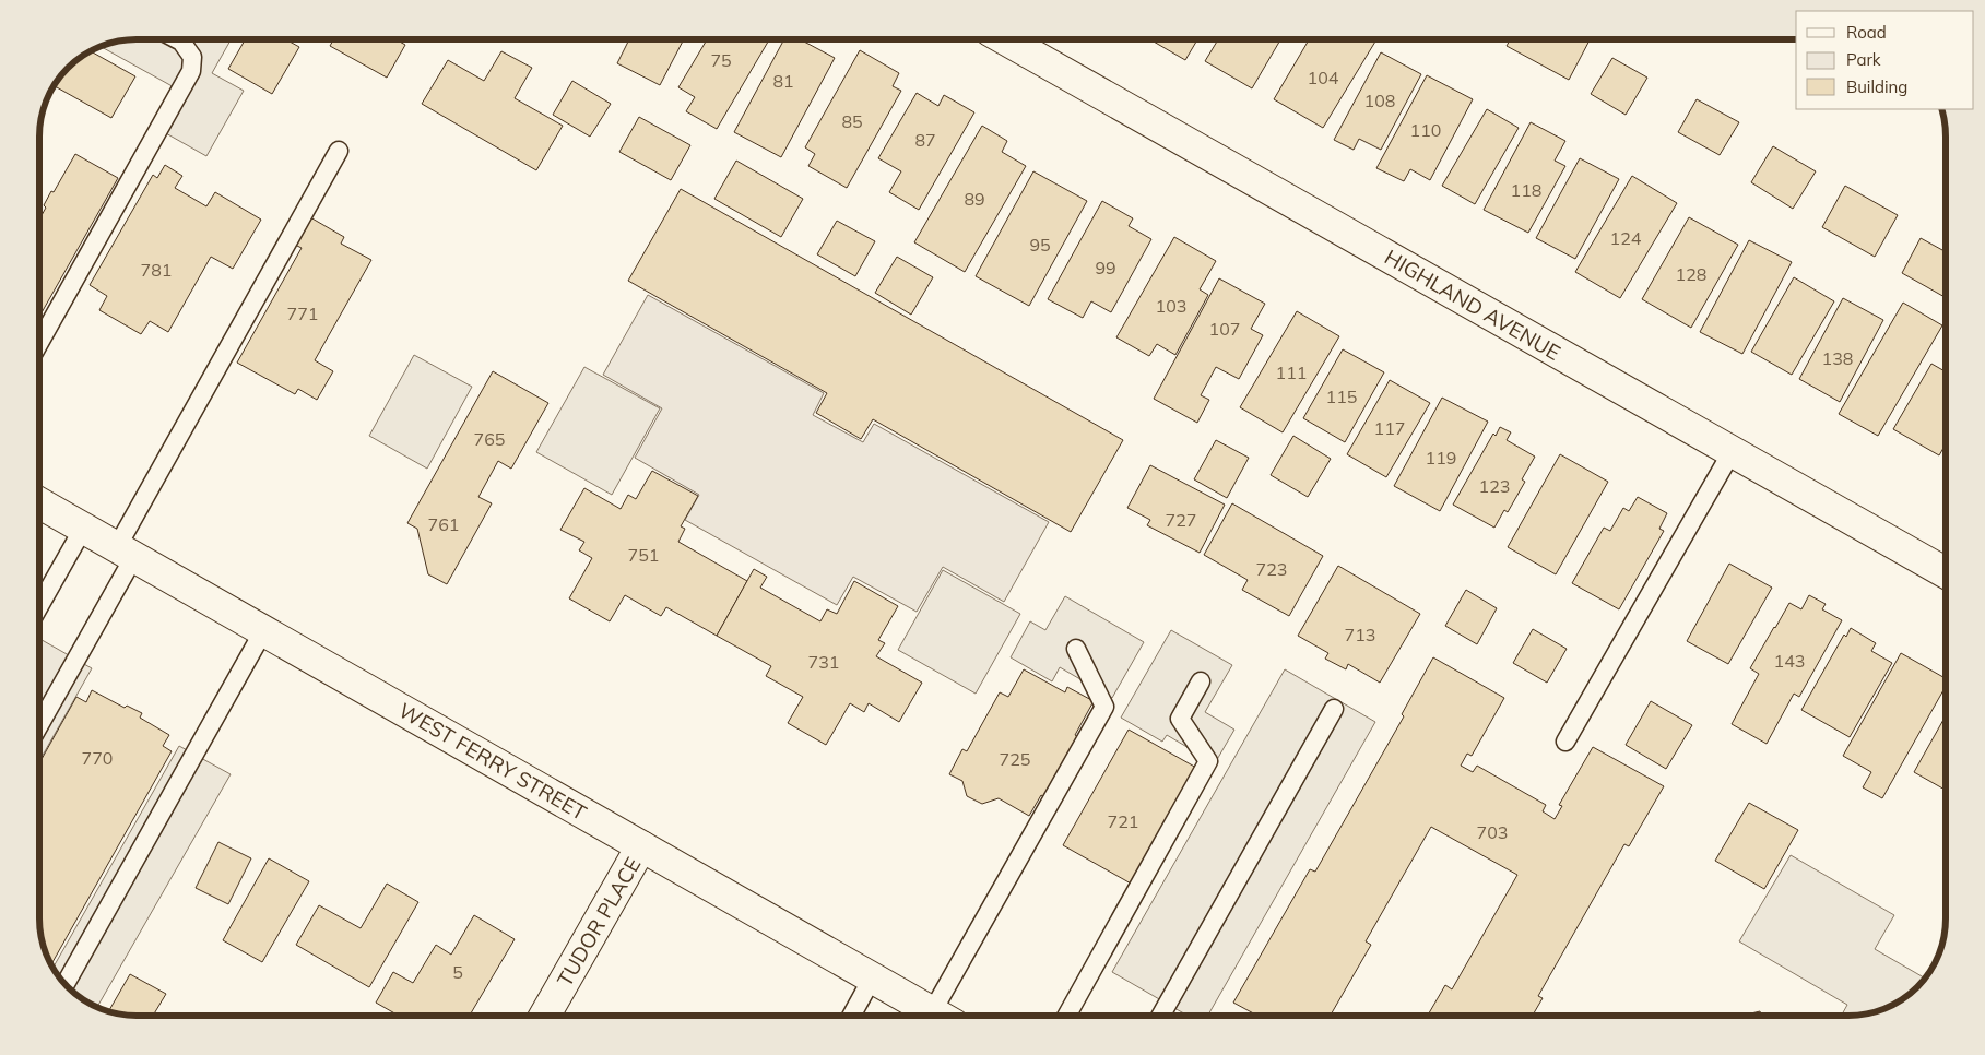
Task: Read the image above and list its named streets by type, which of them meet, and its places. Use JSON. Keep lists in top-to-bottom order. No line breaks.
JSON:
{"streets":{"street":["HIGHLAND AVENUE","WEST FERRY STREET","TUDOR PLACE"]},"crossings":[["WEST FERRY STREET","TUDOR PLACE"]],"house_numbers":["75","104","81","108","85","110","87","118","89","124","95","99","781","128","103","771","107","138","111","115","117","765","119","123","727","761","751","723","713","143","731","770","725","721","703","5"],"legend":["Road","Park","Building"]}
